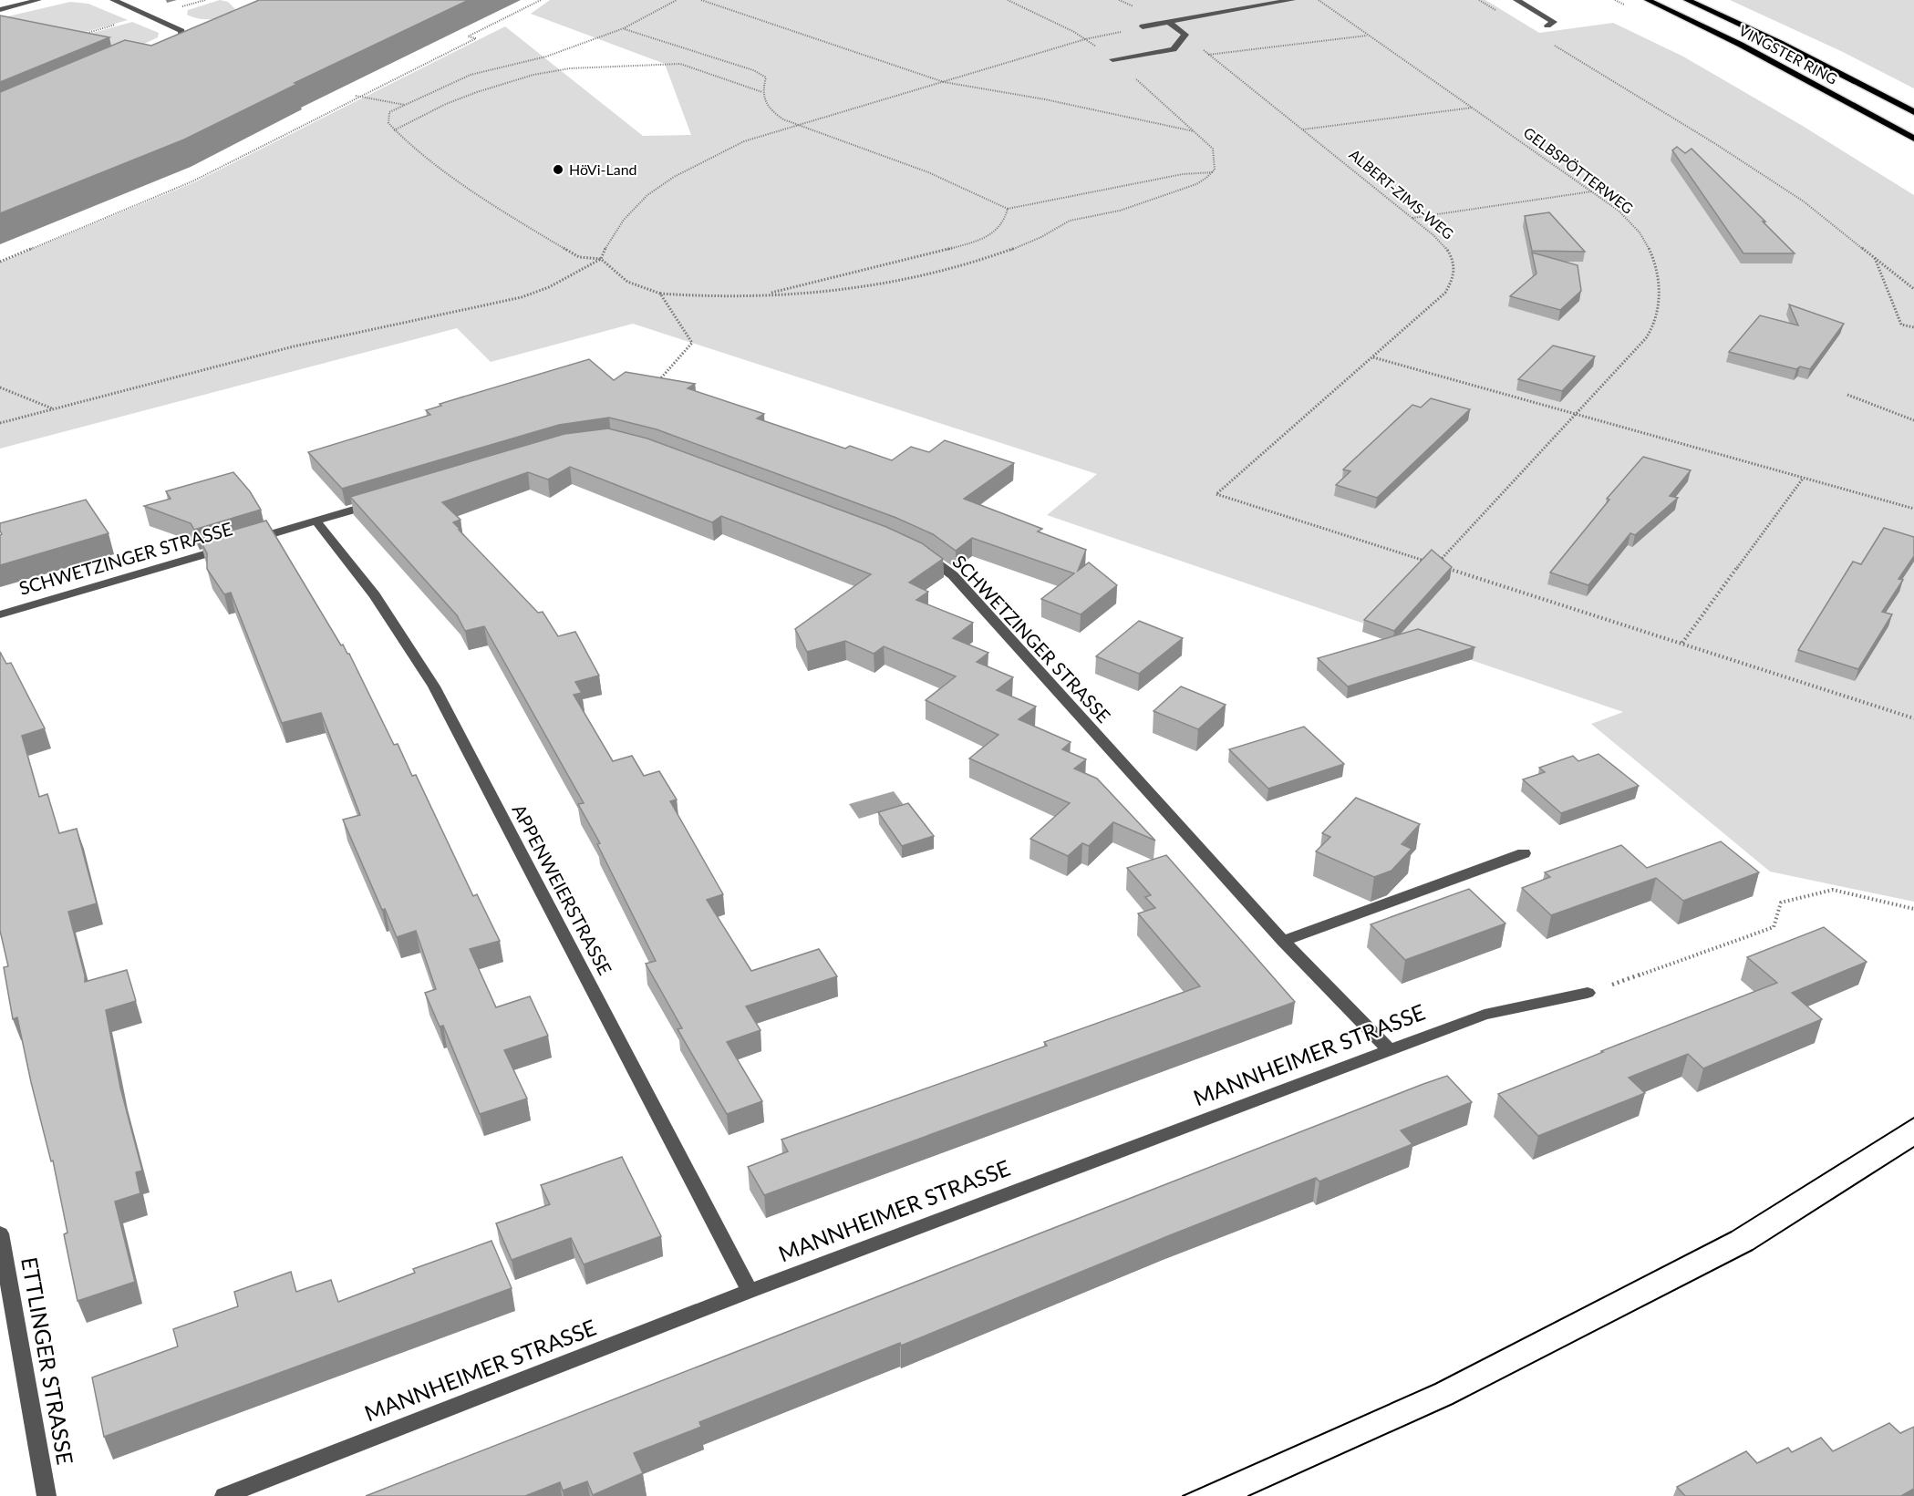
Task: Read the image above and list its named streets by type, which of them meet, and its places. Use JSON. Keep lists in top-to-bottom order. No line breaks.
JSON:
{"streets":{"main road":["VINGSTER RING"],"street":["SCHWETZINGER STRASSE","APPENWEIERSTRASSE","MANNHEIMER STRASSE","ETTLINGER STRASSE"],"path":["GELBSPÖTTERWEG","ALBERT-ZIMS-WEG"]},"crossings":[["SCHWETZINGER STRASSE","APPENWEIERSTRASSE"],["SCHWETZINGER STRASSE","MANNHEIMER STRASSE"],["APPENWEIERSTRASSE","MANNHEIMER STRASSE"]],"places":["HöVi-Land"]}
